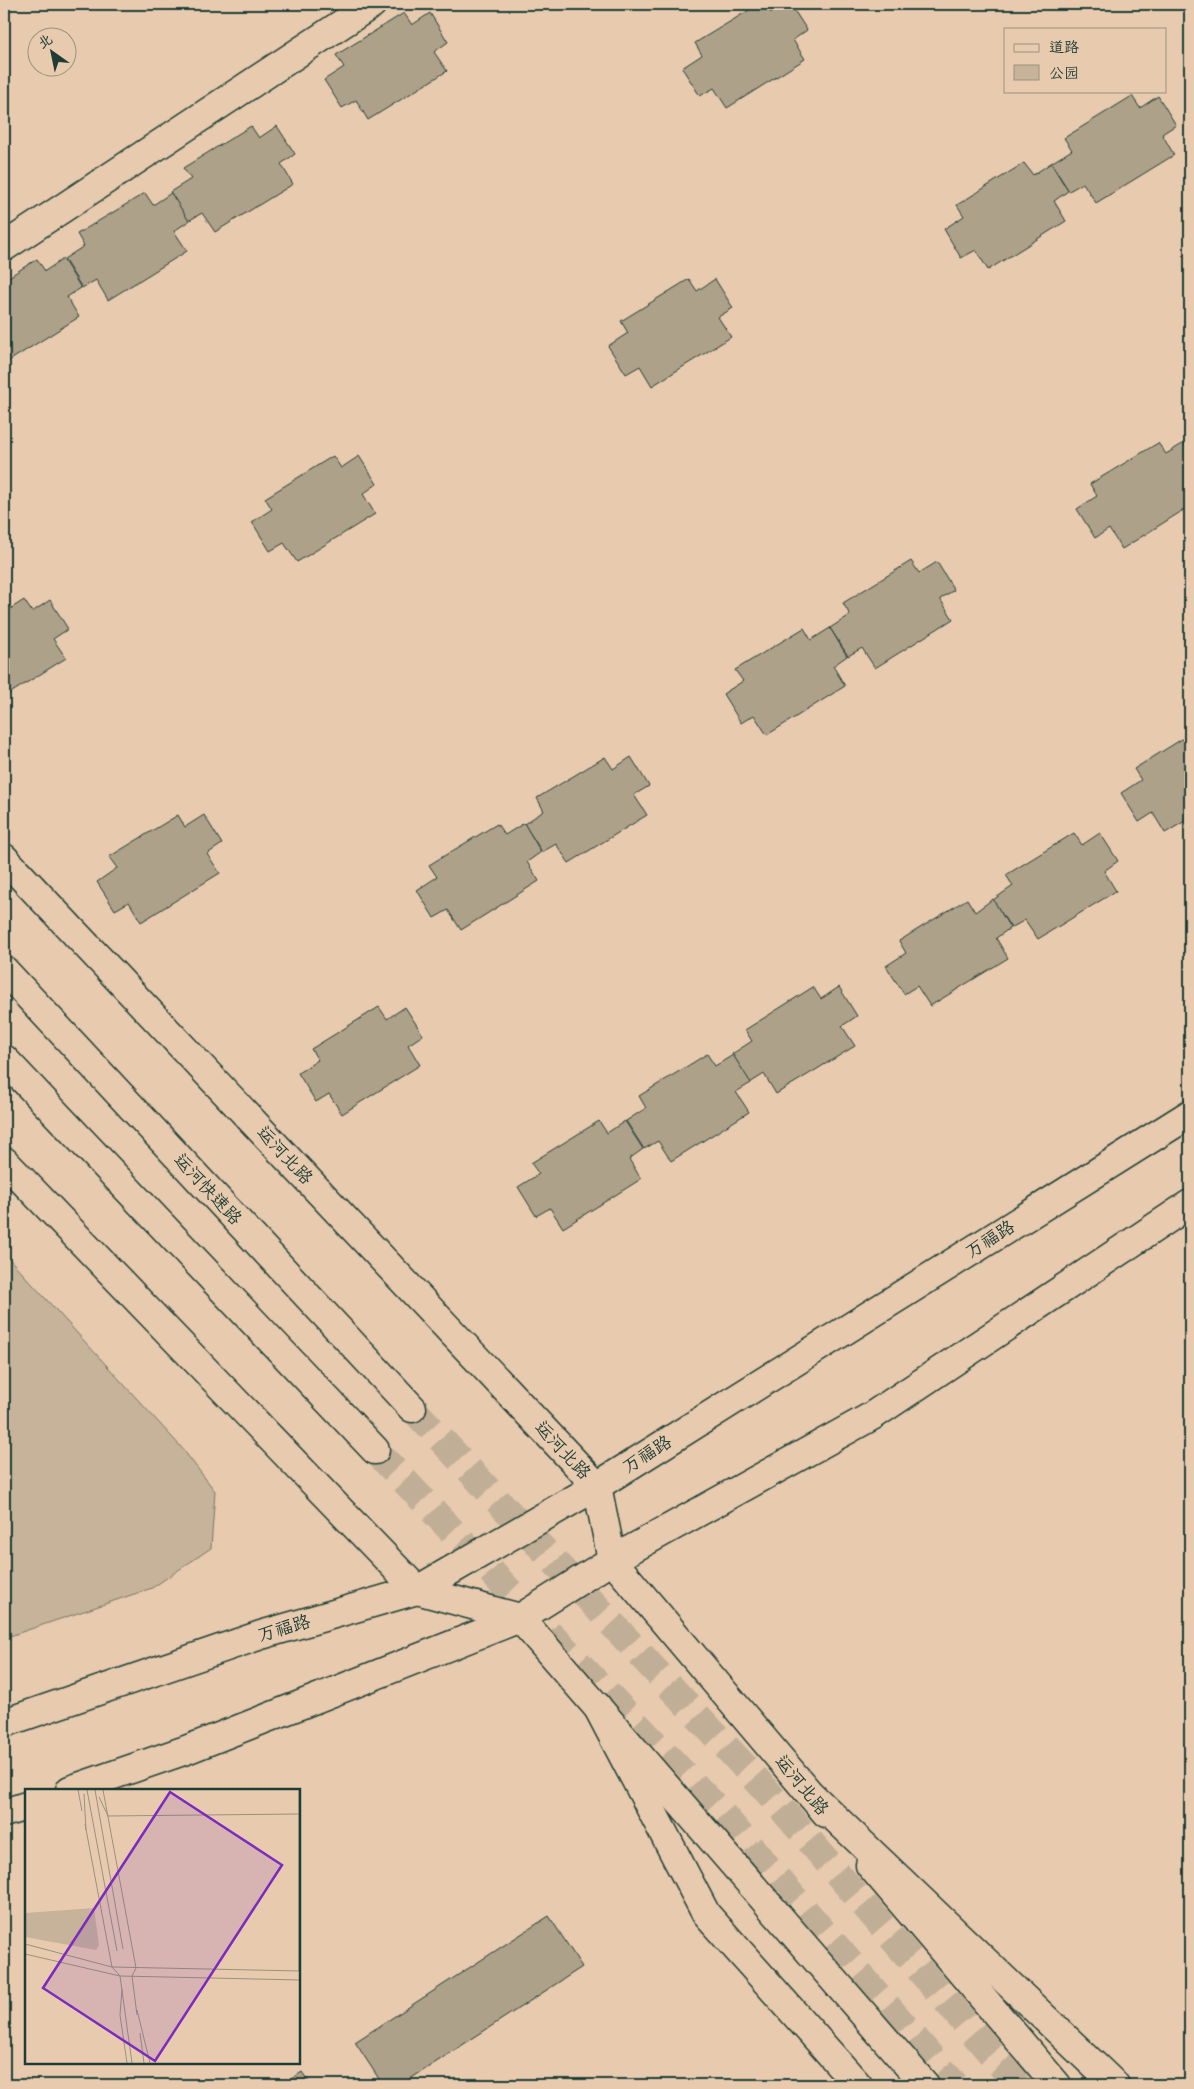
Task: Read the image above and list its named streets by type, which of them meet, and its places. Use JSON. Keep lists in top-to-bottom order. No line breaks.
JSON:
{"streets":{"main road":["运河北路","运河快速路","万福路"]},"crossings":[["运河北路","万福路"]],"legend":["道路","公园"],"north":"top left"}
